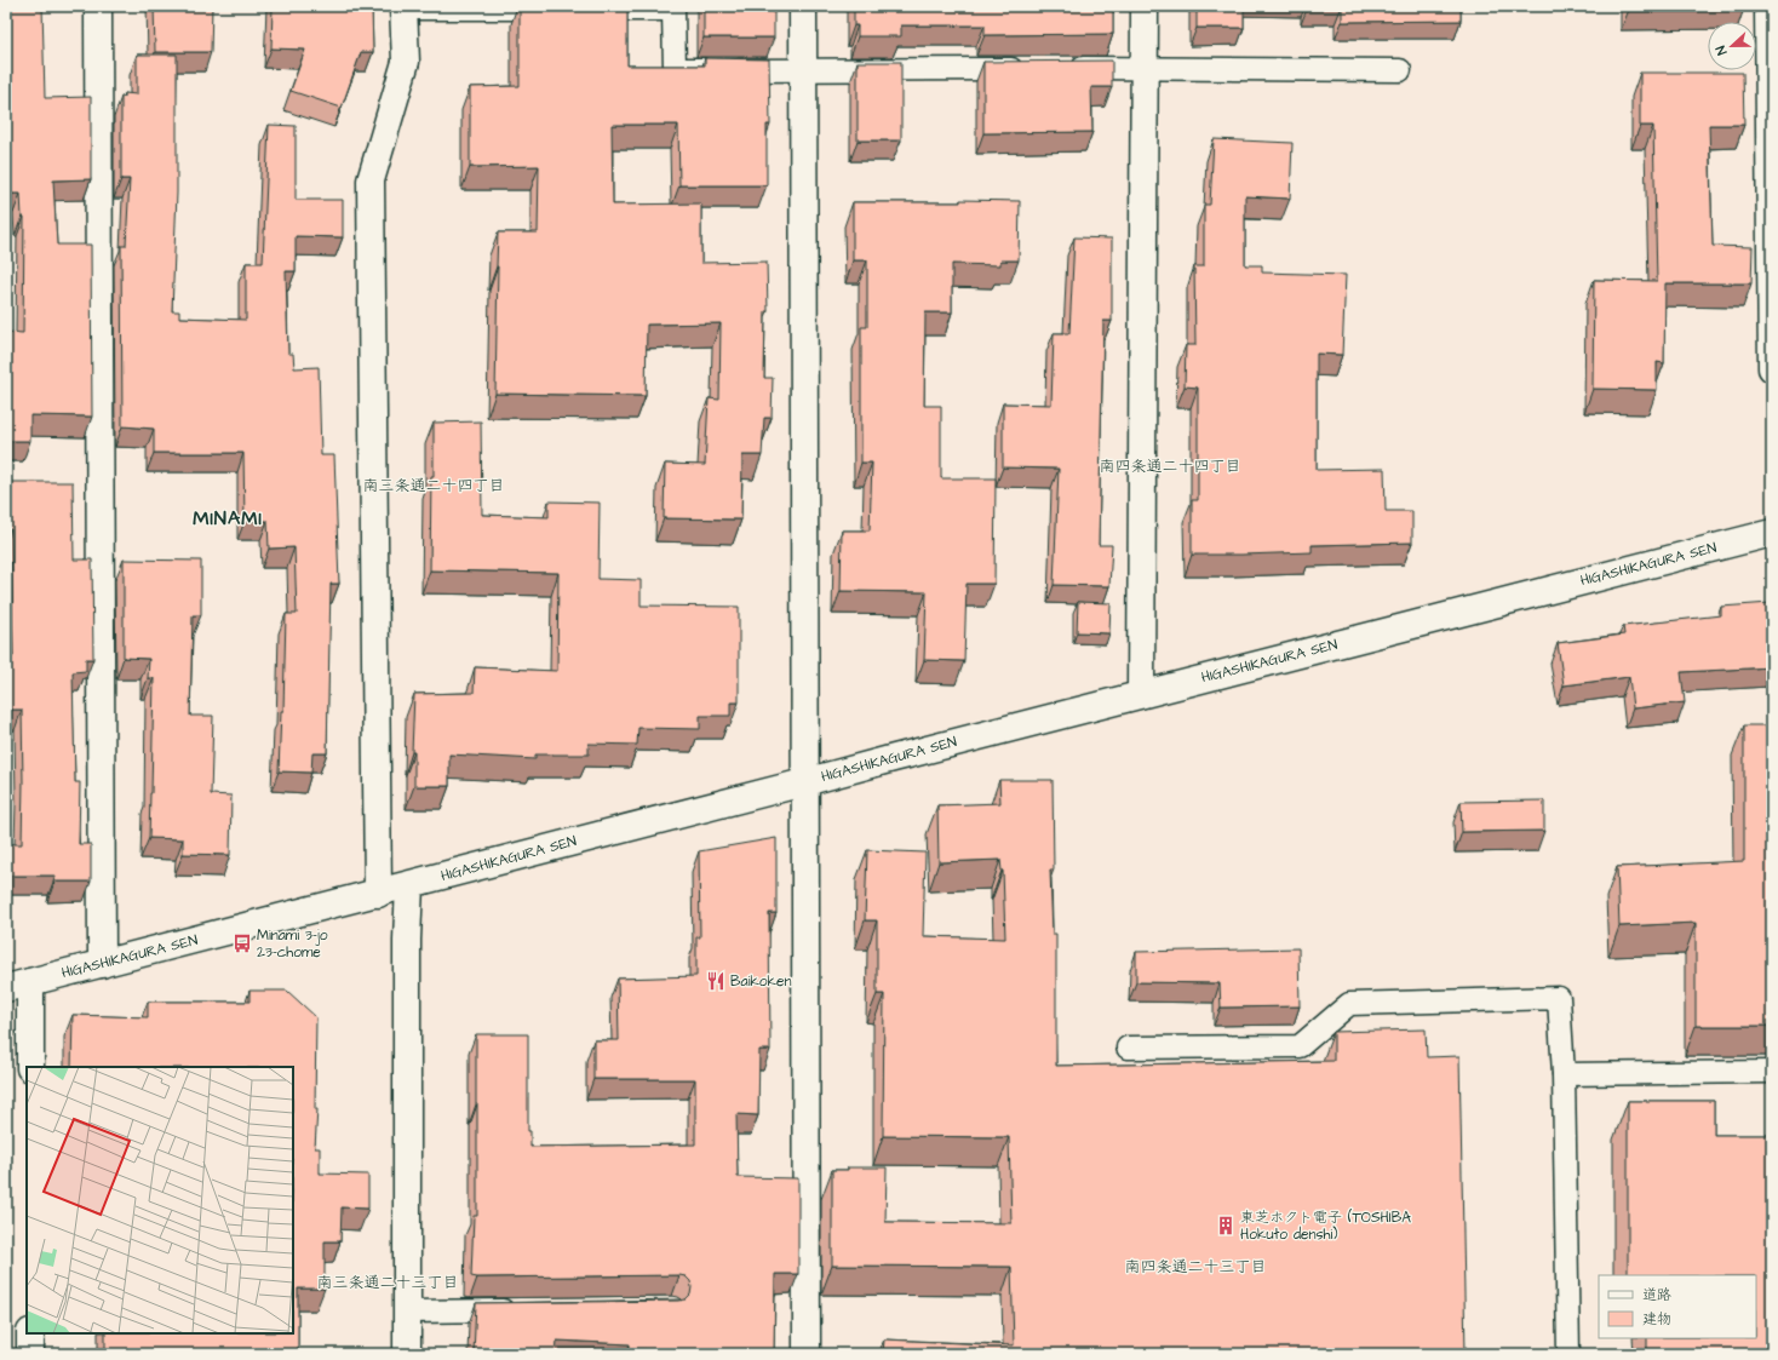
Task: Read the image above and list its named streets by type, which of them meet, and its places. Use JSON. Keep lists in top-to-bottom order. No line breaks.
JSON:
{"streets":{"street":["HIGASHIKAGURA SEN"]},"districts":["南四条通二十四丁目","南三条通二十四丁目","MINAMI","南四条通二十三丁目","南三条通二十三丁目"],"places":{"bus stop":["Minami 3-jo 23-chome"],"restaurant":["Baikoken"],"building":["東芝ホクト電子 (TOSHIBA Hokuto denshi)"]},"legend":["道路","建物"],"north":"left"}
